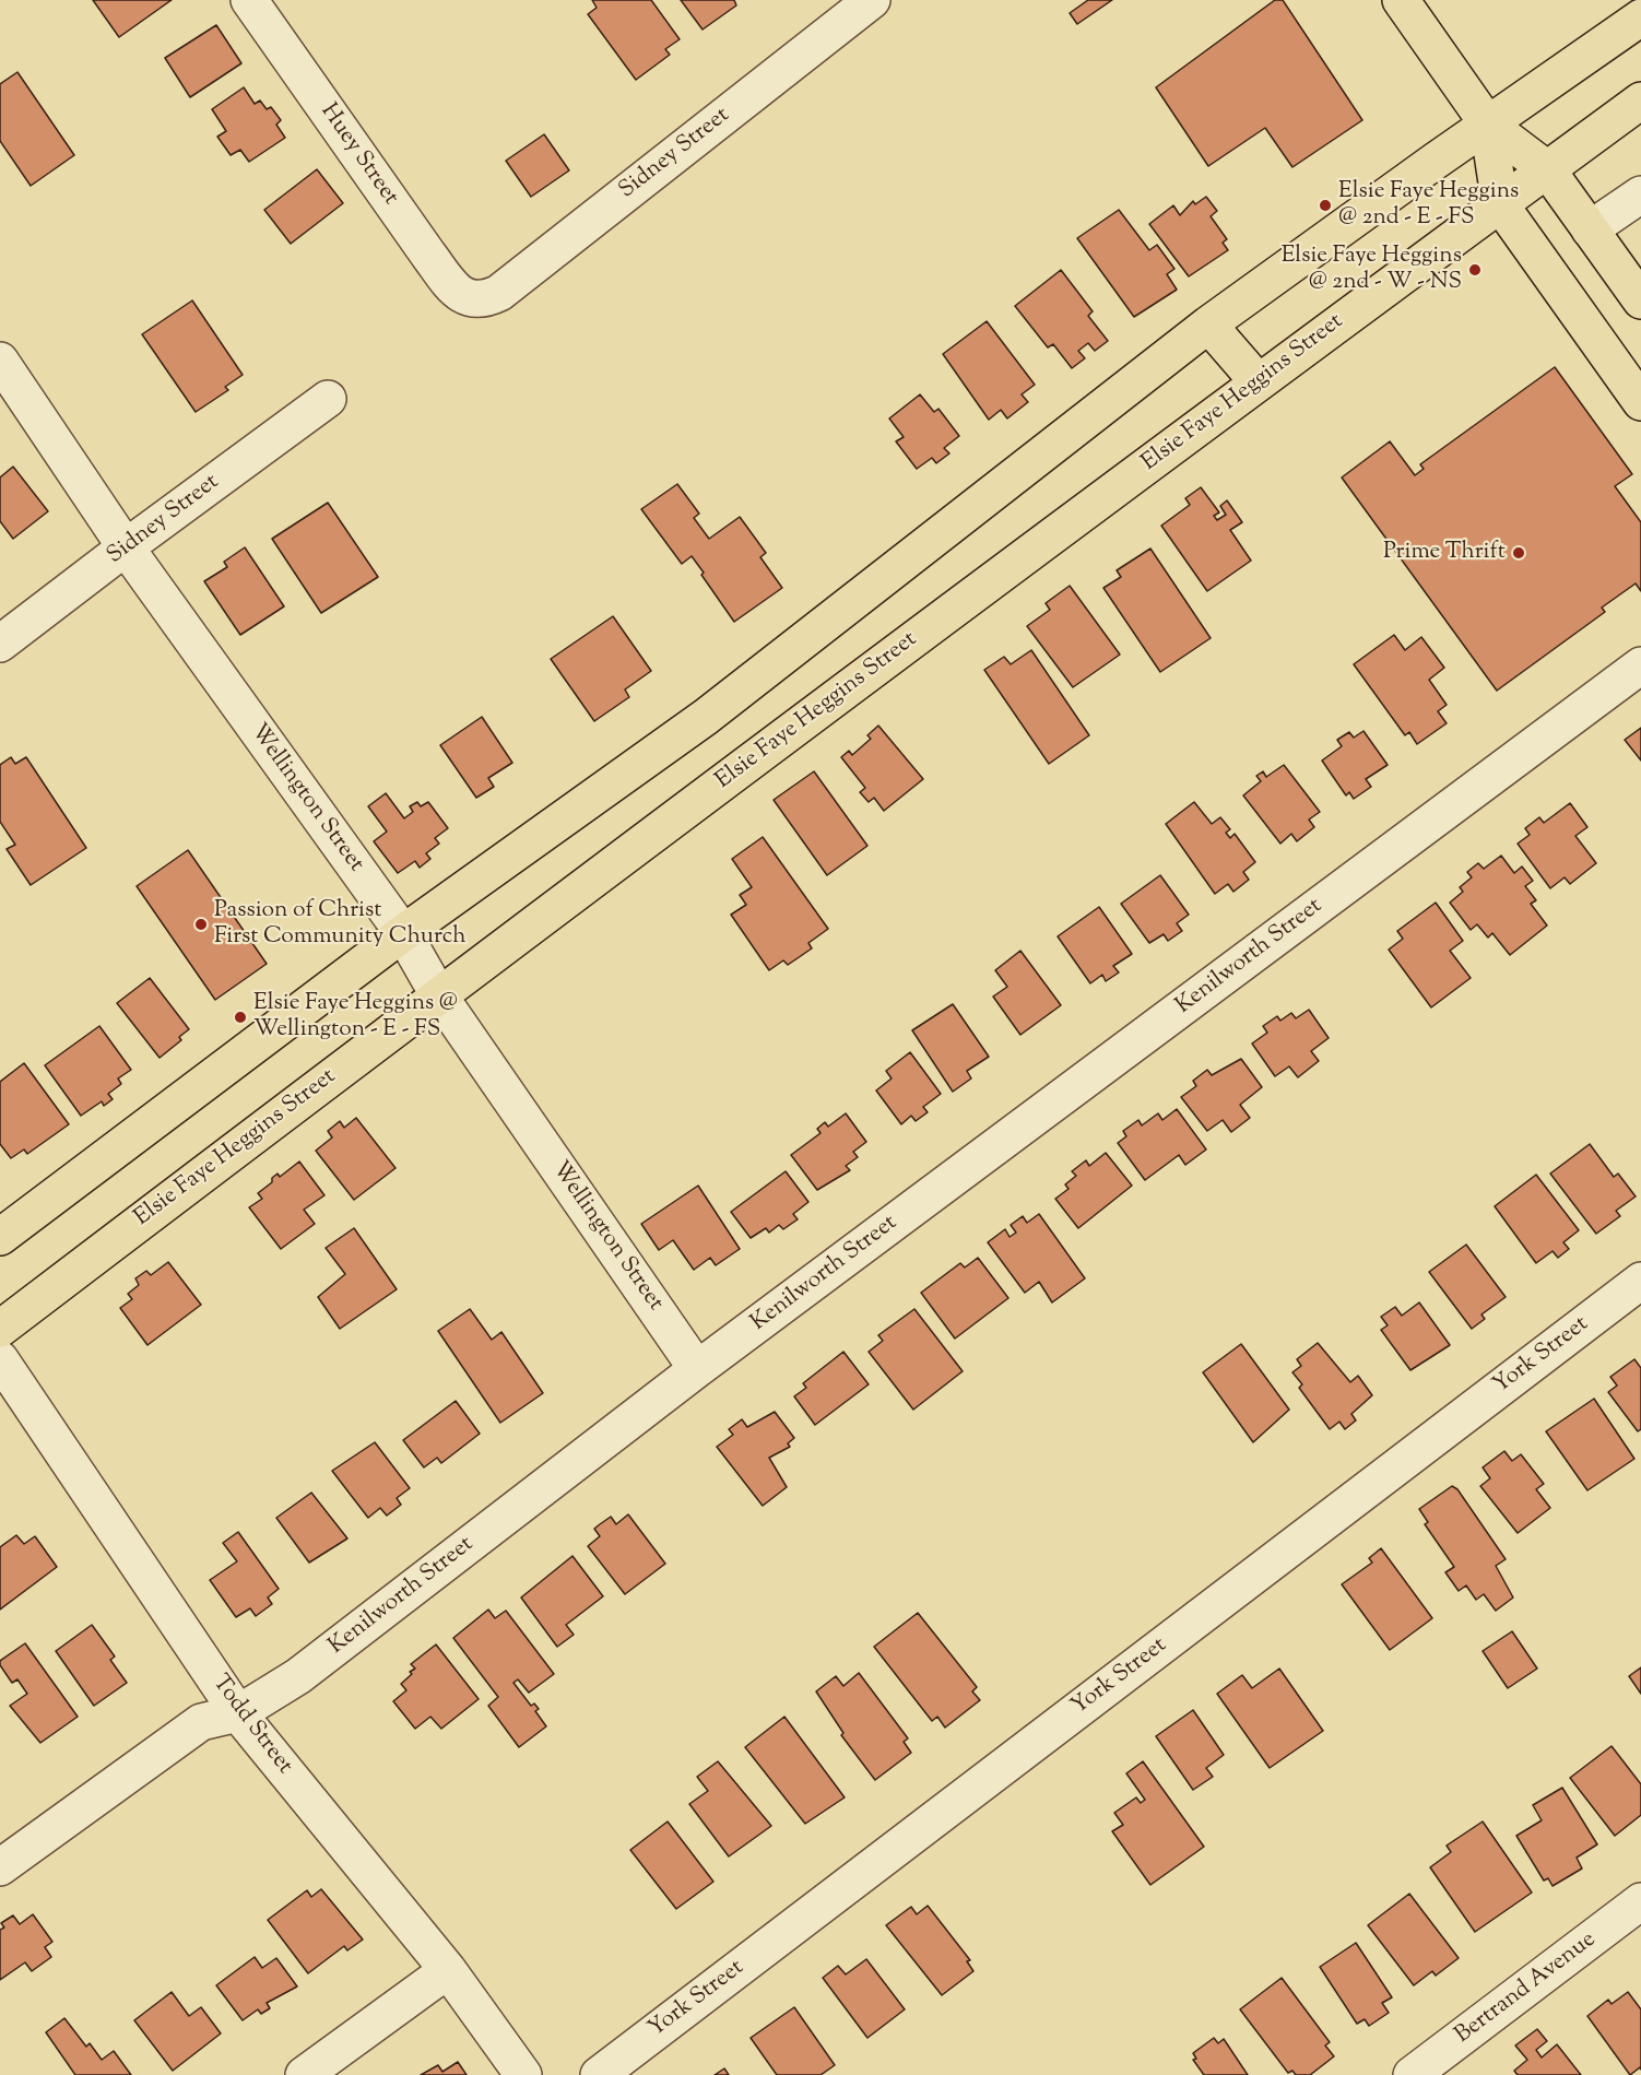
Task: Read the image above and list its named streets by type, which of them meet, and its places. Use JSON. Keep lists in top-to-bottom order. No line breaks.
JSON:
{"streets":{"main road":["Elsie Faye Heggins Street"],"street":["Sidney Street","Huey Street","Wellington Street","Kenilworth Street","York Street","Todd Street","Bertrand Avenue"]},"crossings":[["Sidney Street","Huey Street"],["Sidney Street","Wellington Street"],["Elsie Faye Heggins Street","Wellington Street"],["Wellington Street","Kenilworth Street"],["Kenilworth Street","Todd Street"]],"places":["Elsie Faye Heggins @ 2nd - E - FS","Elsie Faye Heggins @ 2nd - W - NS","Prime Thrift","Passion of Christ First Community Church","Elsie Faye Heggins @ Wellington - E - FS"]}
